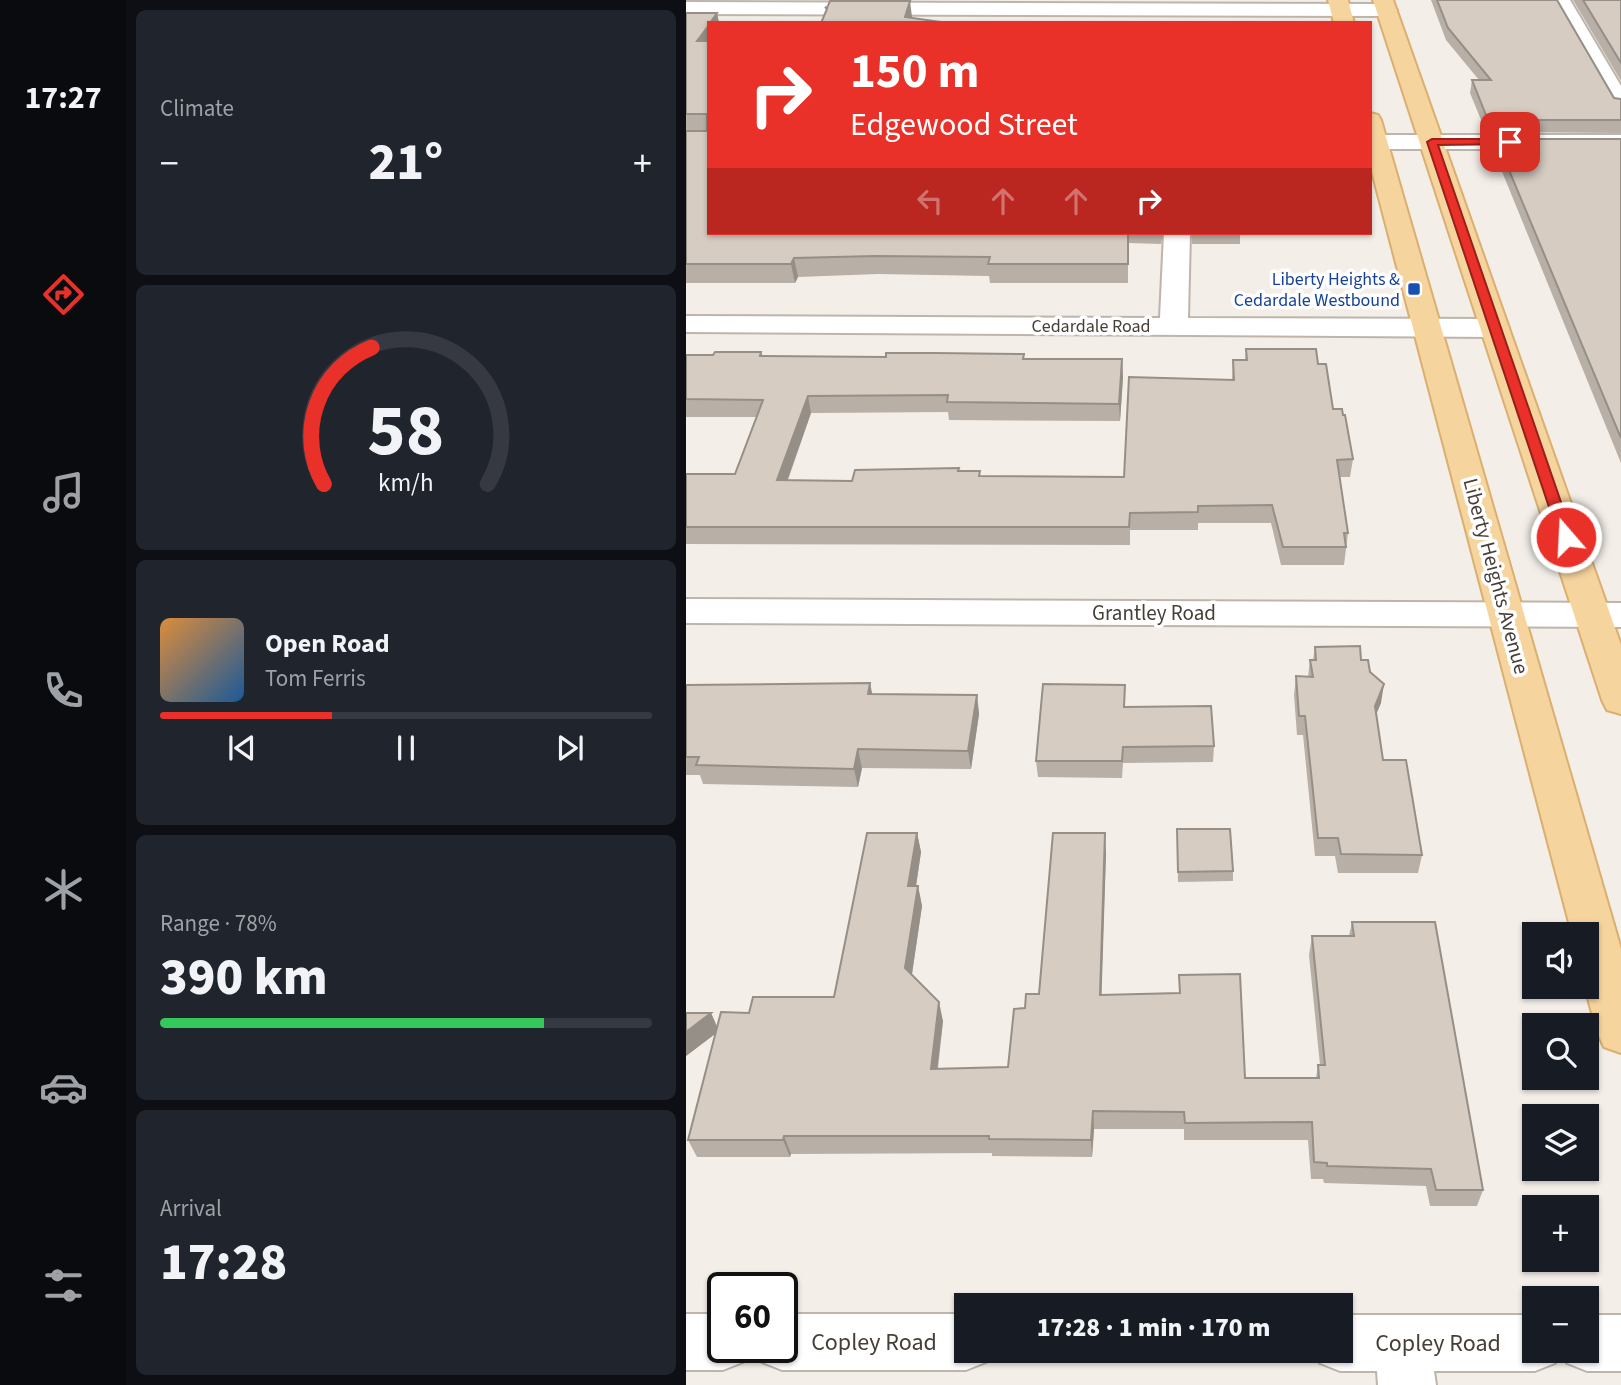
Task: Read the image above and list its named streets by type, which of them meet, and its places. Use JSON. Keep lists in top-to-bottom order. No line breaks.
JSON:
{"streets":{"main road":["Liberty Heights Avenue"],"street":["Cedardale Road","Grantley Road","Copley Road"]},"crossings":[["Cedardale Road","Liberty Heights Avenue"],["Liberty Heights Avenue","Grantley Road"]],"places":{"transit":["Liberty Heights & Cedardale Westbound"]},"page":{"tabs":"17:27","tile":["Climate",["Range · 78%","390 km"],["Arrival","17:28"]],"turn":["150 m","Edgewood Street"],"heat":["−","21°","+"],"song":["Open Road","Tom Ferris"],"map_buttons":["+","−"],"limit":"60","trip":"17:28 · 1 min · 170 m","gauge":["58","km/h"]}}
